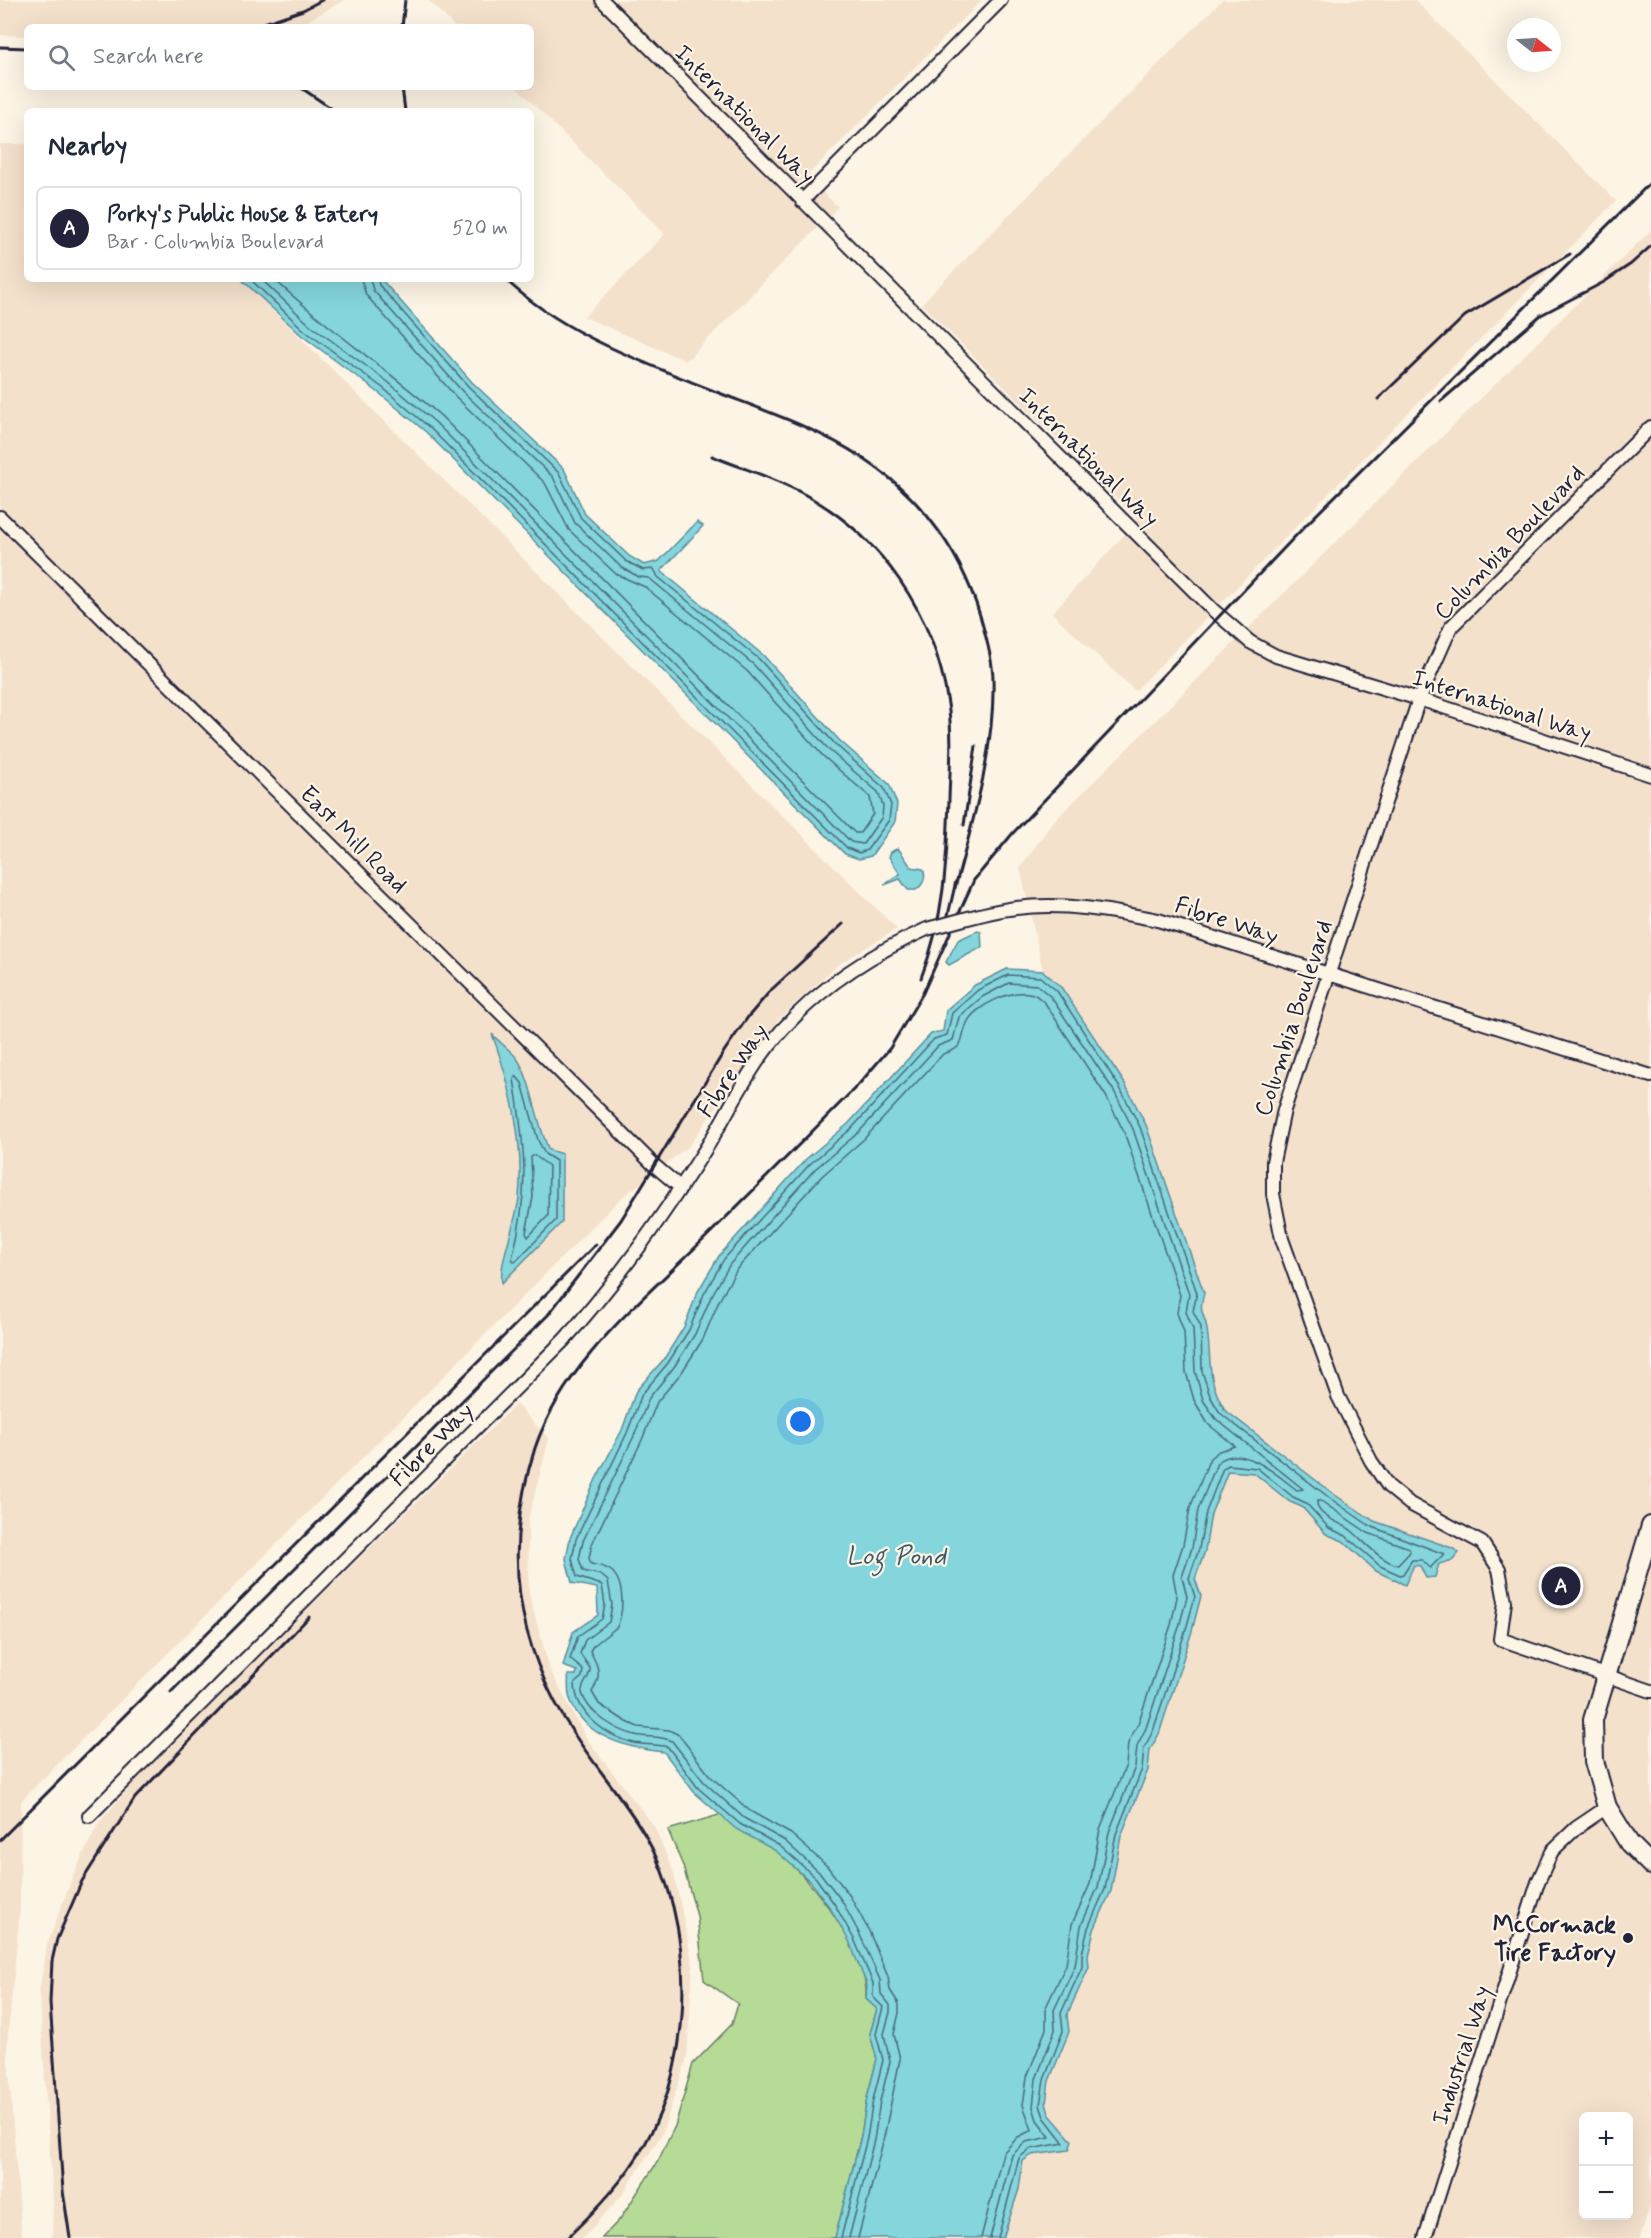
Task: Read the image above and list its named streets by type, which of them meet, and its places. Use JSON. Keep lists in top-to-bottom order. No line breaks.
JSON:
{"streets":{"street":["International Way","Columbia Boulevard","East Mill Road","Fibre Way","Industrial Way"]},"crossings":[["International Way","Columbia Boulevard"],["Columbia Boulevard","Fibre Way"],["East Mill Road","Fibre Way"]],"water":["Log Pond"],"places":["McCormack Tire Factory"],"north":"right","page":{"search":"Search here","heading":"Nearby","list":[{"mark":"A","name":"Porky's Public House & Eatery","note":"Bar · Columbia Boulevard","value":"520 m"}],"pins":"A","map_buttons":["+","−"]}}
